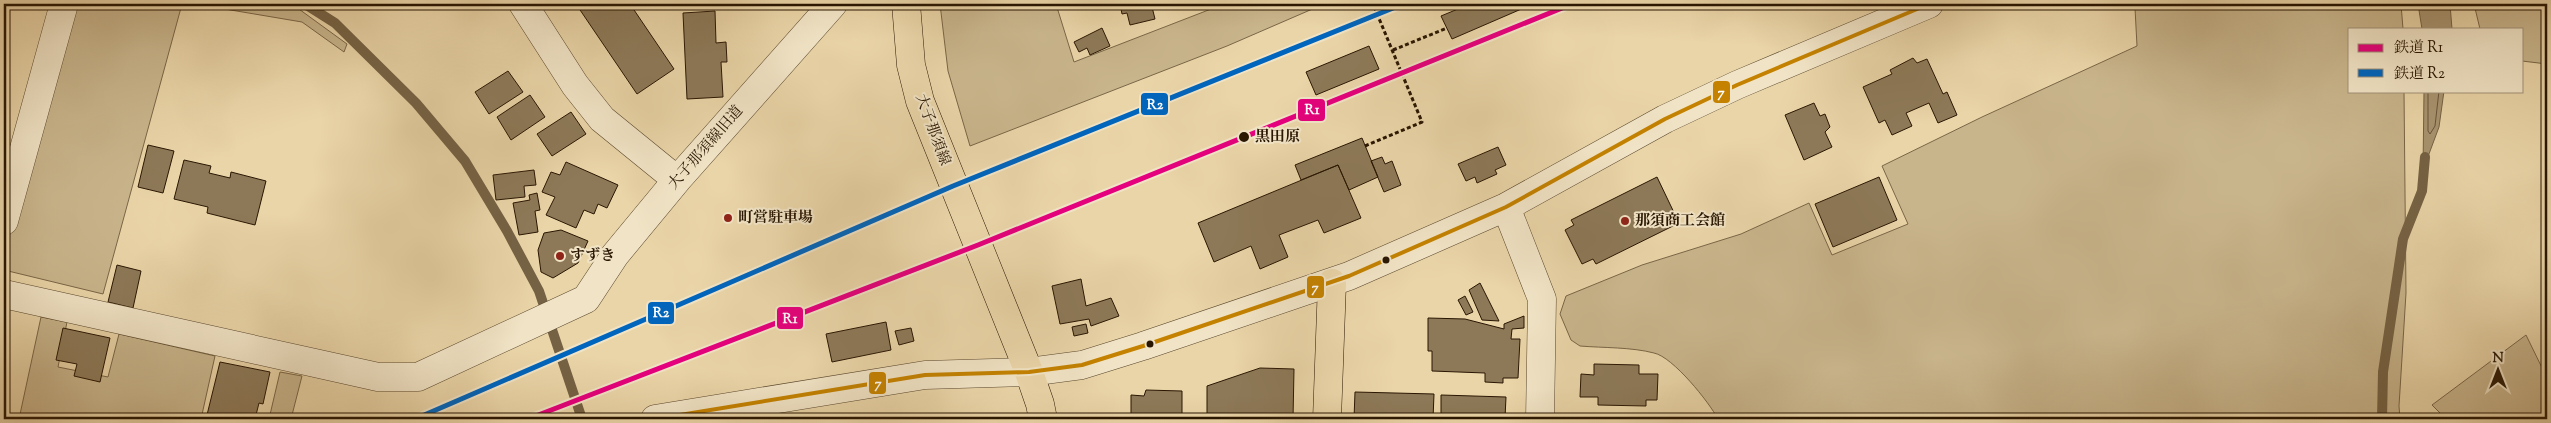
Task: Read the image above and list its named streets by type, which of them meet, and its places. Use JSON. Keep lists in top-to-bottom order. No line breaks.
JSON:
{"streets":{"main road":["大子那須線"],"street":["大子那須線旧道"]},"places":["黒田原","町営駐車場","那須商工会館","すずき"],"lines":["rail line R1","rail line R2","transit line 7"],"legend":["鉄道 R1","鉄道 R2"],"north":"top"}
